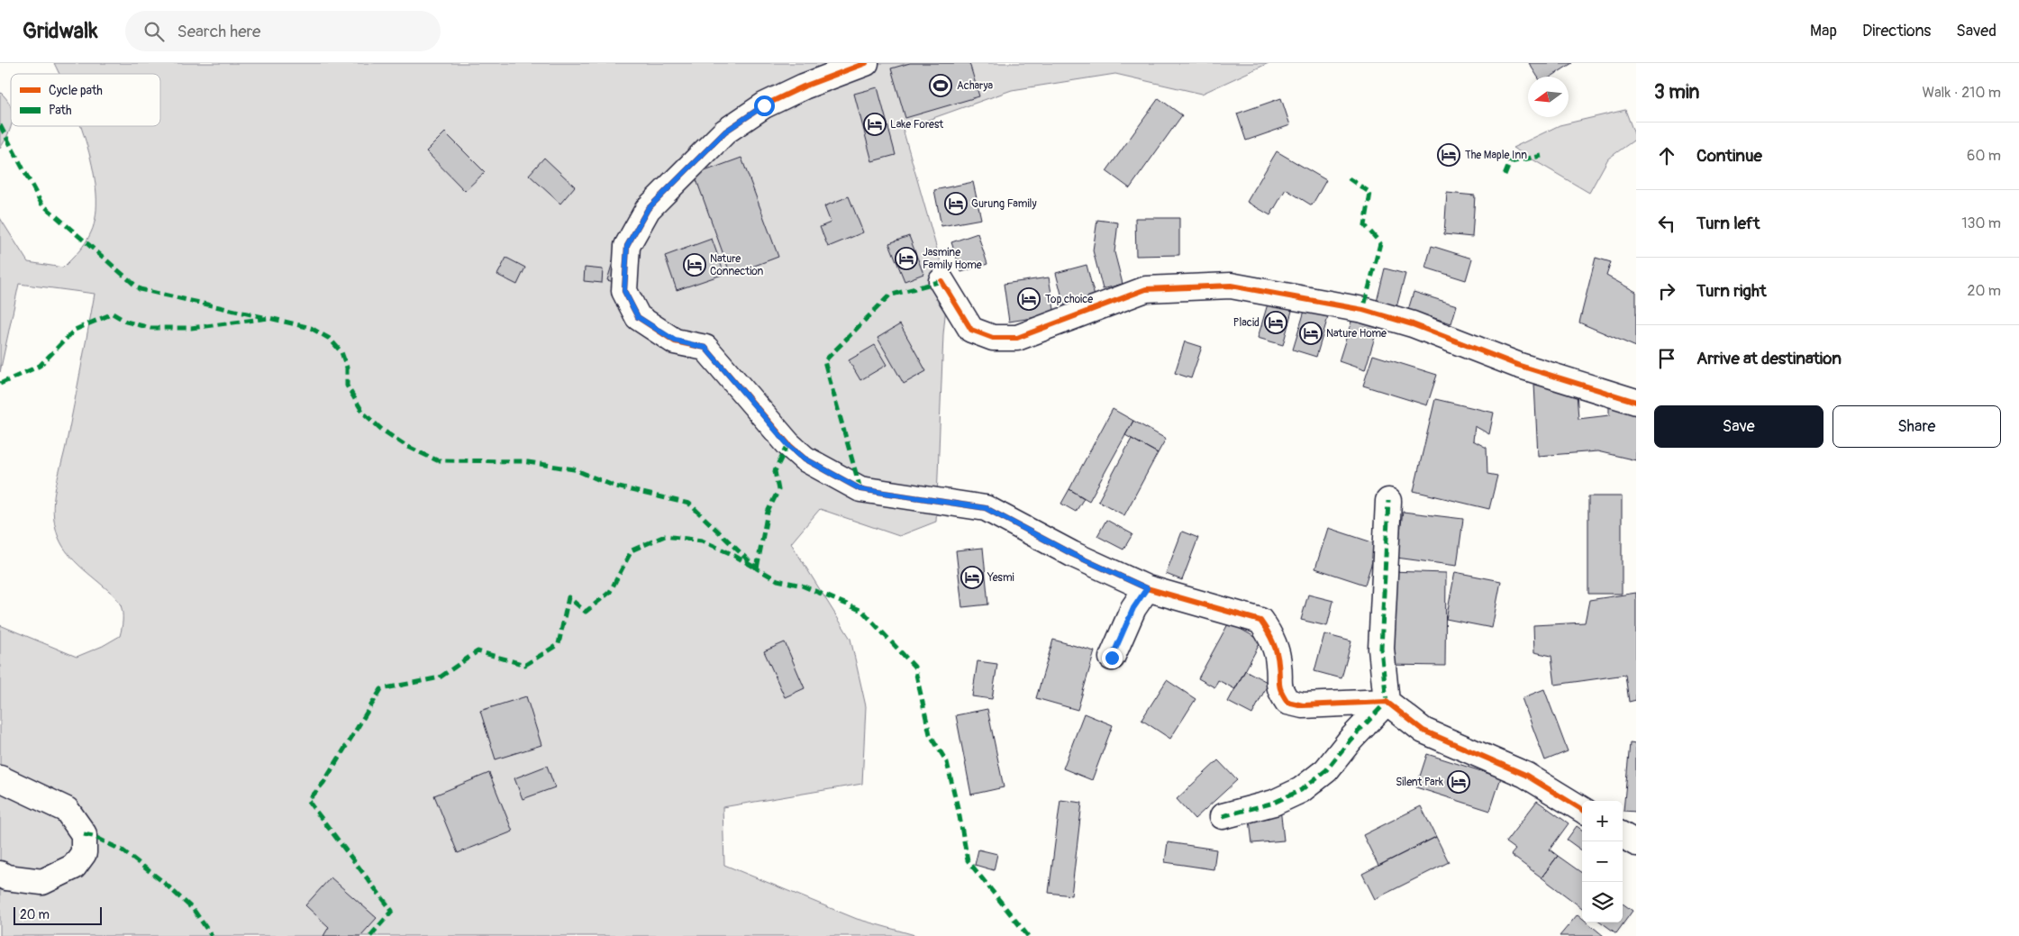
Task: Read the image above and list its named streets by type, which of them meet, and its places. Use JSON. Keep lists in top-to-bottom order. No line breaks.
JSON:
{"places":{"sports":["Acharya"],"hotel":["Lake Forest","The Maple Inn","Gurung Family","Jasmine Family Home","Nature Connection","Top choice","Placid","Nature Home","Yesmi","Silent Park"]},"legend":["Cycle path","Path"],"scale_bar":"20 m","north":"left","page":{"header":"Gridwalk","search":"Search here","nav":["Map","Directions","Saved"],"heading":["3 min","Walk · 210 m"],"list":[["Continue","60 m"],["Turn left","130 m"],["Turn right","20 m"],"Arrive at destination"],"buttons":["Save","Share"],"map_buttons":["+","−"],"scale":"20 m"}}
